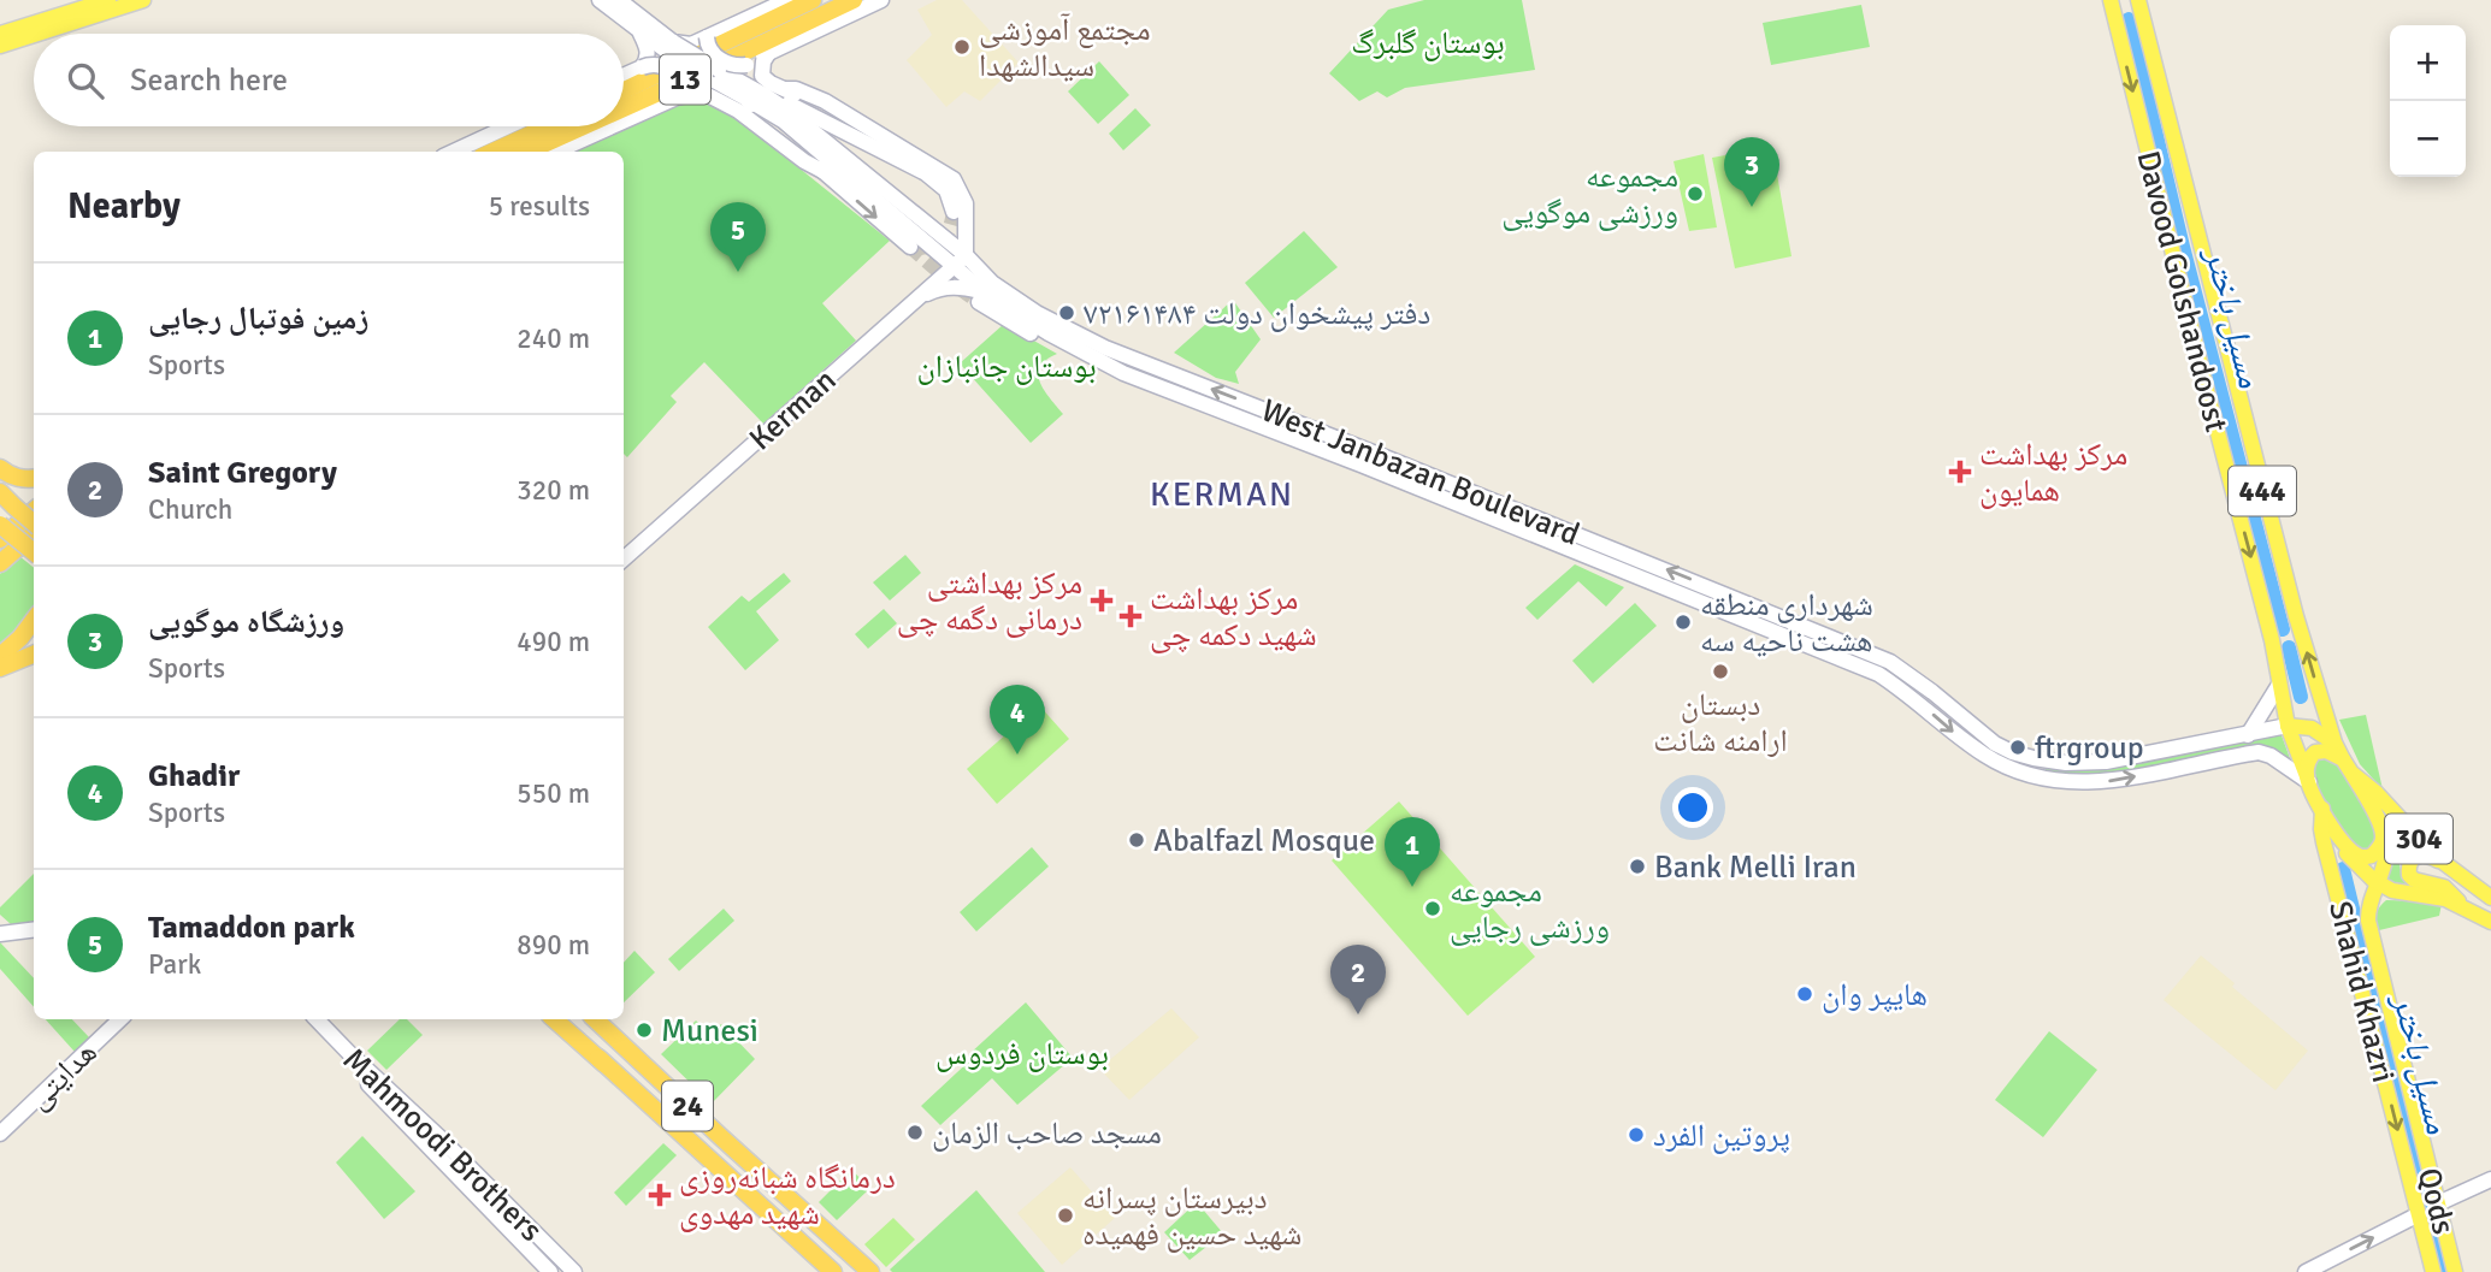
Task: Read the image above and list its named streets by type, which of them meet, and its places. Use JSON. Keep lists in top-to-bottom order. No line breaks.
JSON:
{"streets":{"highway":["13","24"],"main road":["Davood Golshandoost","Kerman","West Janbazan Boulevard","444","304","Shahid Khazri","هدایتی","Mahmoodi Brothers","Qods"]},"crossings":[["Davood Golshandoost","West Janbazan Boulevard"],["Davood Golshandoost","304"],["Davood Golshandoost","Shahid Khazri"],["Davood Golshandoost","Qods"],["Kerman","West Janbazan Boulevard"],["304","Qods"]],"one_way":["Shahid Khazri"],"districts":["KERMAN"],"water":["مسیل باختر"],"parks":["بوستان گلبرگ","بوستان جانبازان","بوستان فردوس"],"places":{"other":["مجتمع آموزشی سیدالشهدا","مجموعه ورزشی موگویی","دفتر پیشخوان دولت ۷۲۱۶۱۴۸۴","شهرداری منطقه هشت ناحیه سه","دبستان ارامنه شانت","ftrgroup","Abalfazl Mosque","Bank Melli Iran","مجموعه ورزشی رجایی","هایپر وان","Munesi","مسجد صاحب الزمان","پروتین الفرد","دبیرستان پسرانه شهید حسین فهمیده"],"health":["مرکز بهداشت همایون","مرکز بهداشتی درمانی دگمه چی","مرکز بهداشت شهید دکمه چی","درمانگاه شبانه‌روزی شهید مهدوی"]},"page":{"map_buttons":["+","−"],"search":"Search here","pins":["3","5","4","1","2"],"heading":["Nearby","5 results"],"list":[{"mark":"1","name":"زمین فوتبال رجایی","note":"Sports","value":"240 m"},{"mark":"2","name":"Saint Gregory","note":"Church","value":"320 m"},{"mark":"3","name":"ورزشگاه موگویی","note":"Sports","value":"490 m"},{"mark":"4","name":"Ghadir","note":"Sports","value":"550 m"},{"mark":"5","name":"Tamaddon park","note":"Park","value":"890 m"}]}}
